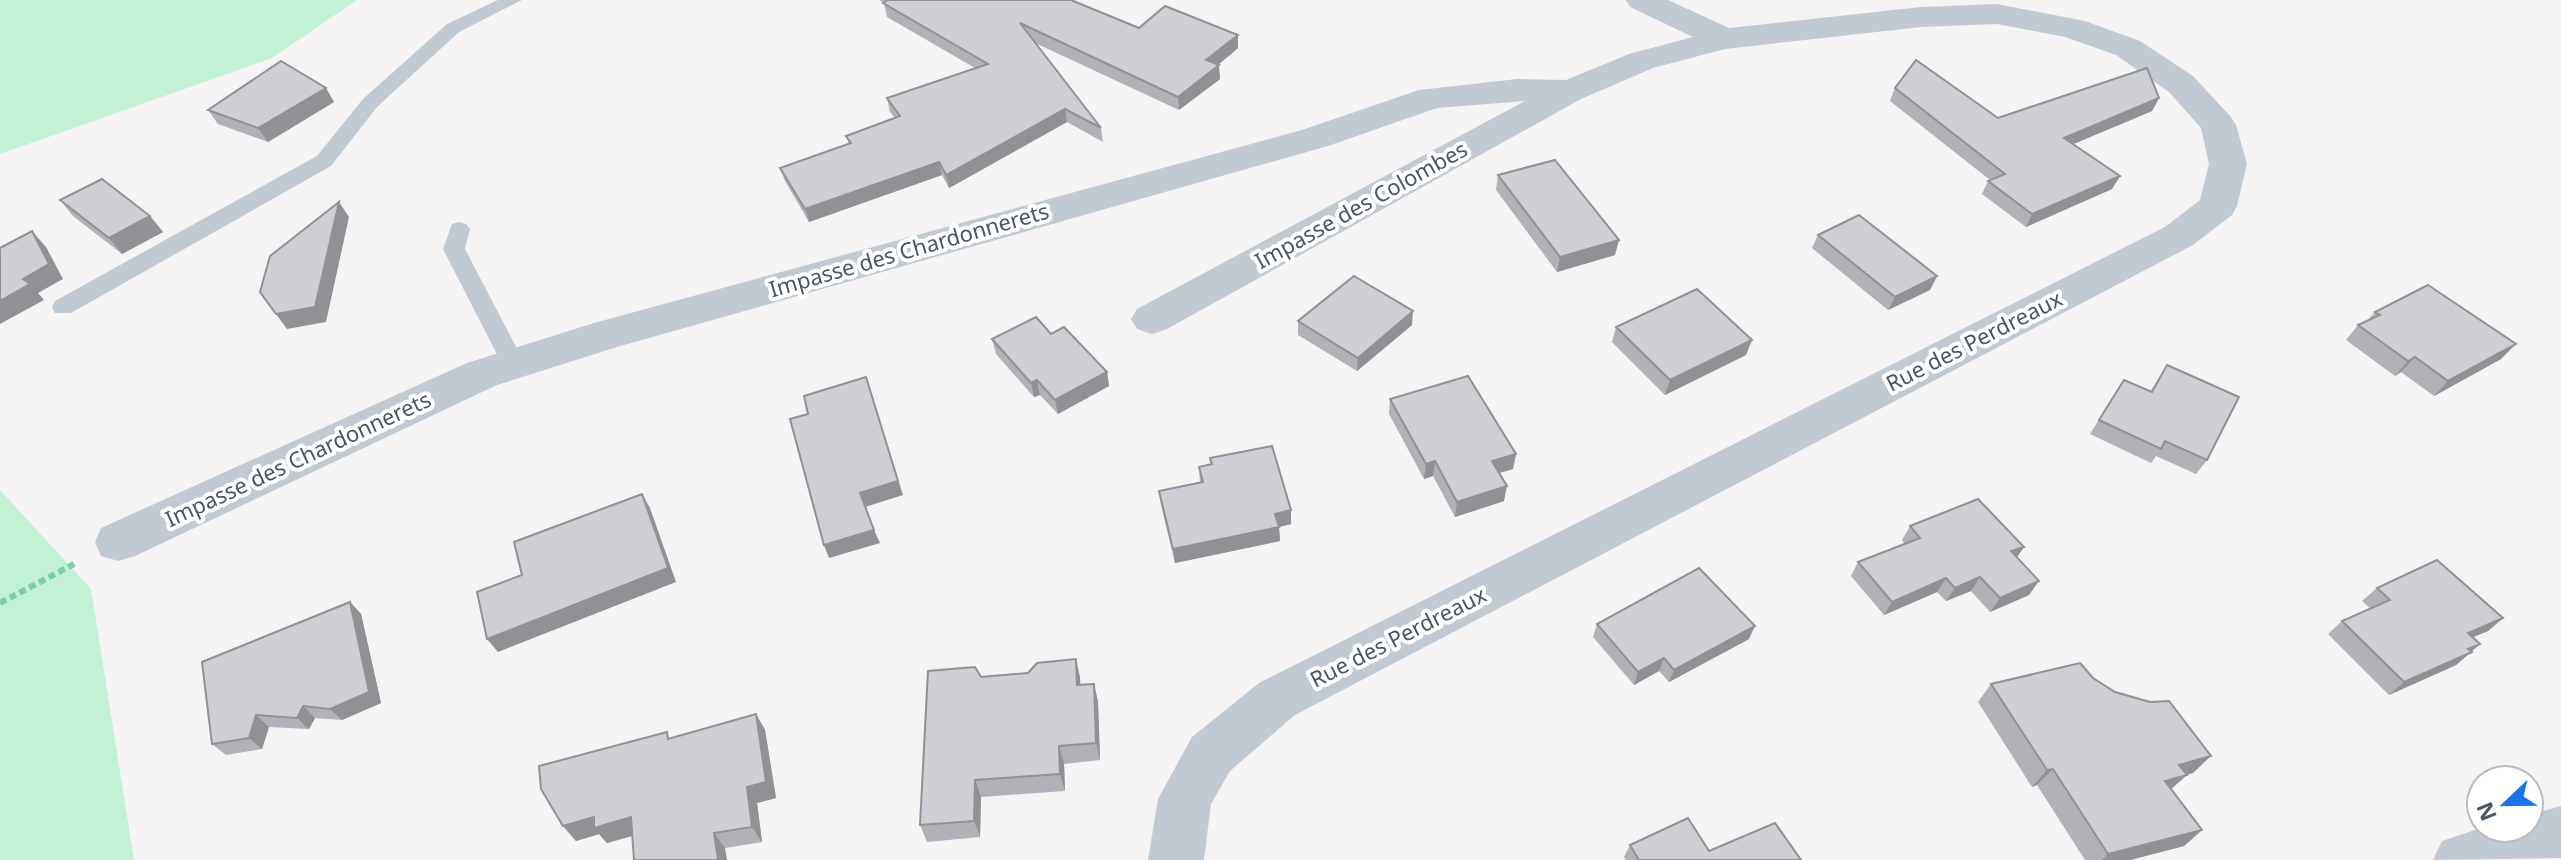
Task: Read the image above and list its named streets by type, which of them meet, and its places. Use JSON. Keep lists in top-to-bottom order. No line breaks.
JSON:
{"streets":{"street":["Impasse des Colombes","Impasse des Chardonnerets","Rue des Perdreaux"]},"crossings":[["Impasse des Colombes","Impasse des Chardonnerets"],["Impasse des Chardonnerets","Rue des Perdreaux"]],"north":"left"}
